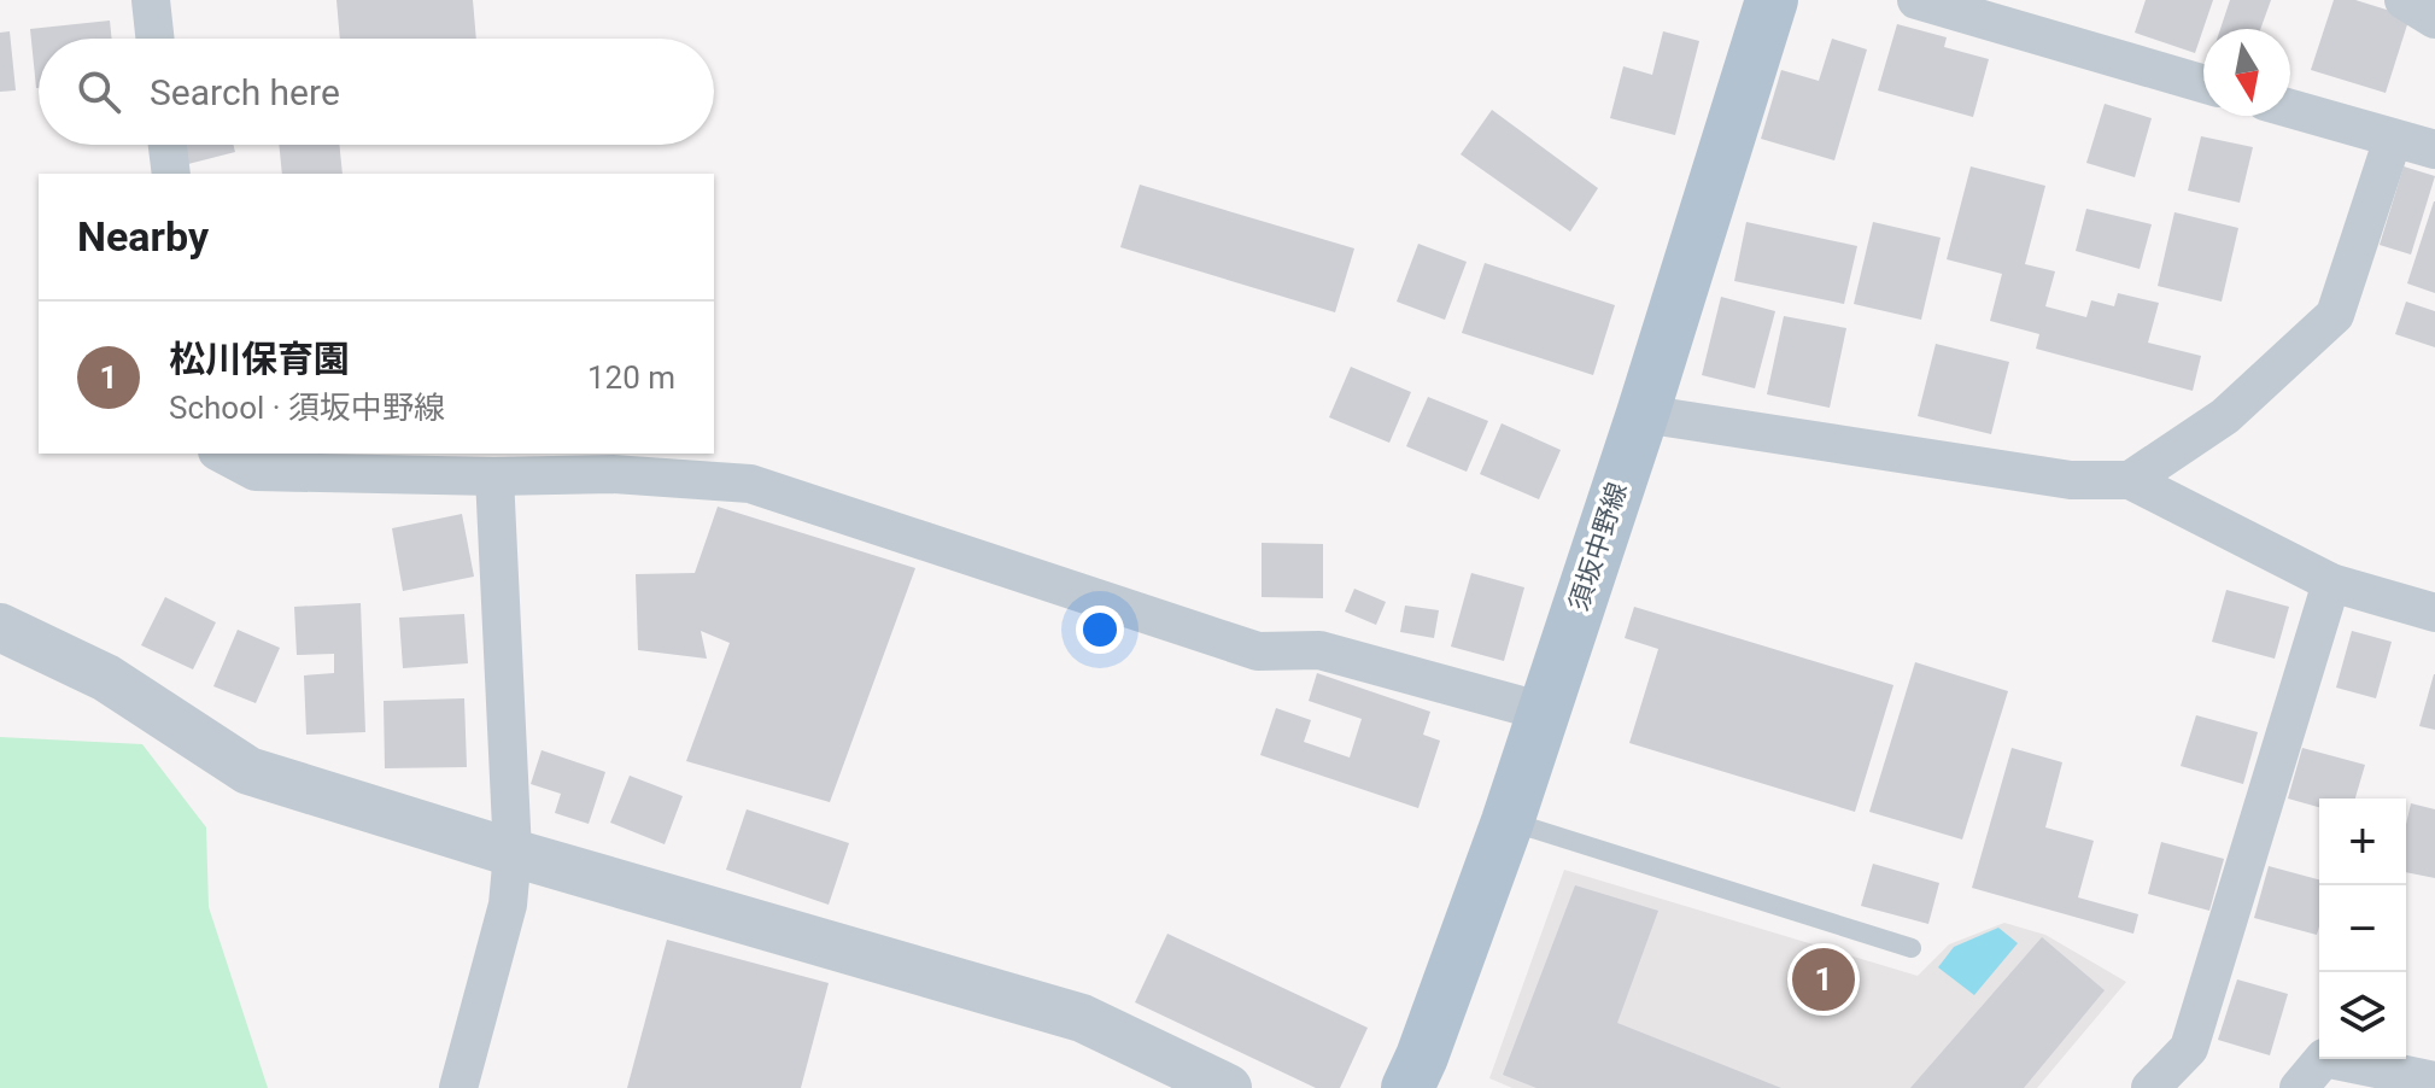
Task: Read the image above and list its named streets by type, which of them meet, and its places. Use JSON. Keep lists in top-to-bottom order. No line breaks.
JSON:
{"streets":{"main road":["須坂中野線"]},"north":"bottom","page":{"search":"Search here","heading":"Nearby","list":[{"mark":"1","name":"松川保育園","note":"School · 須坂中野線","value":"120 m"}],"map_buttons":["+","−"],"pins":"1"}}
